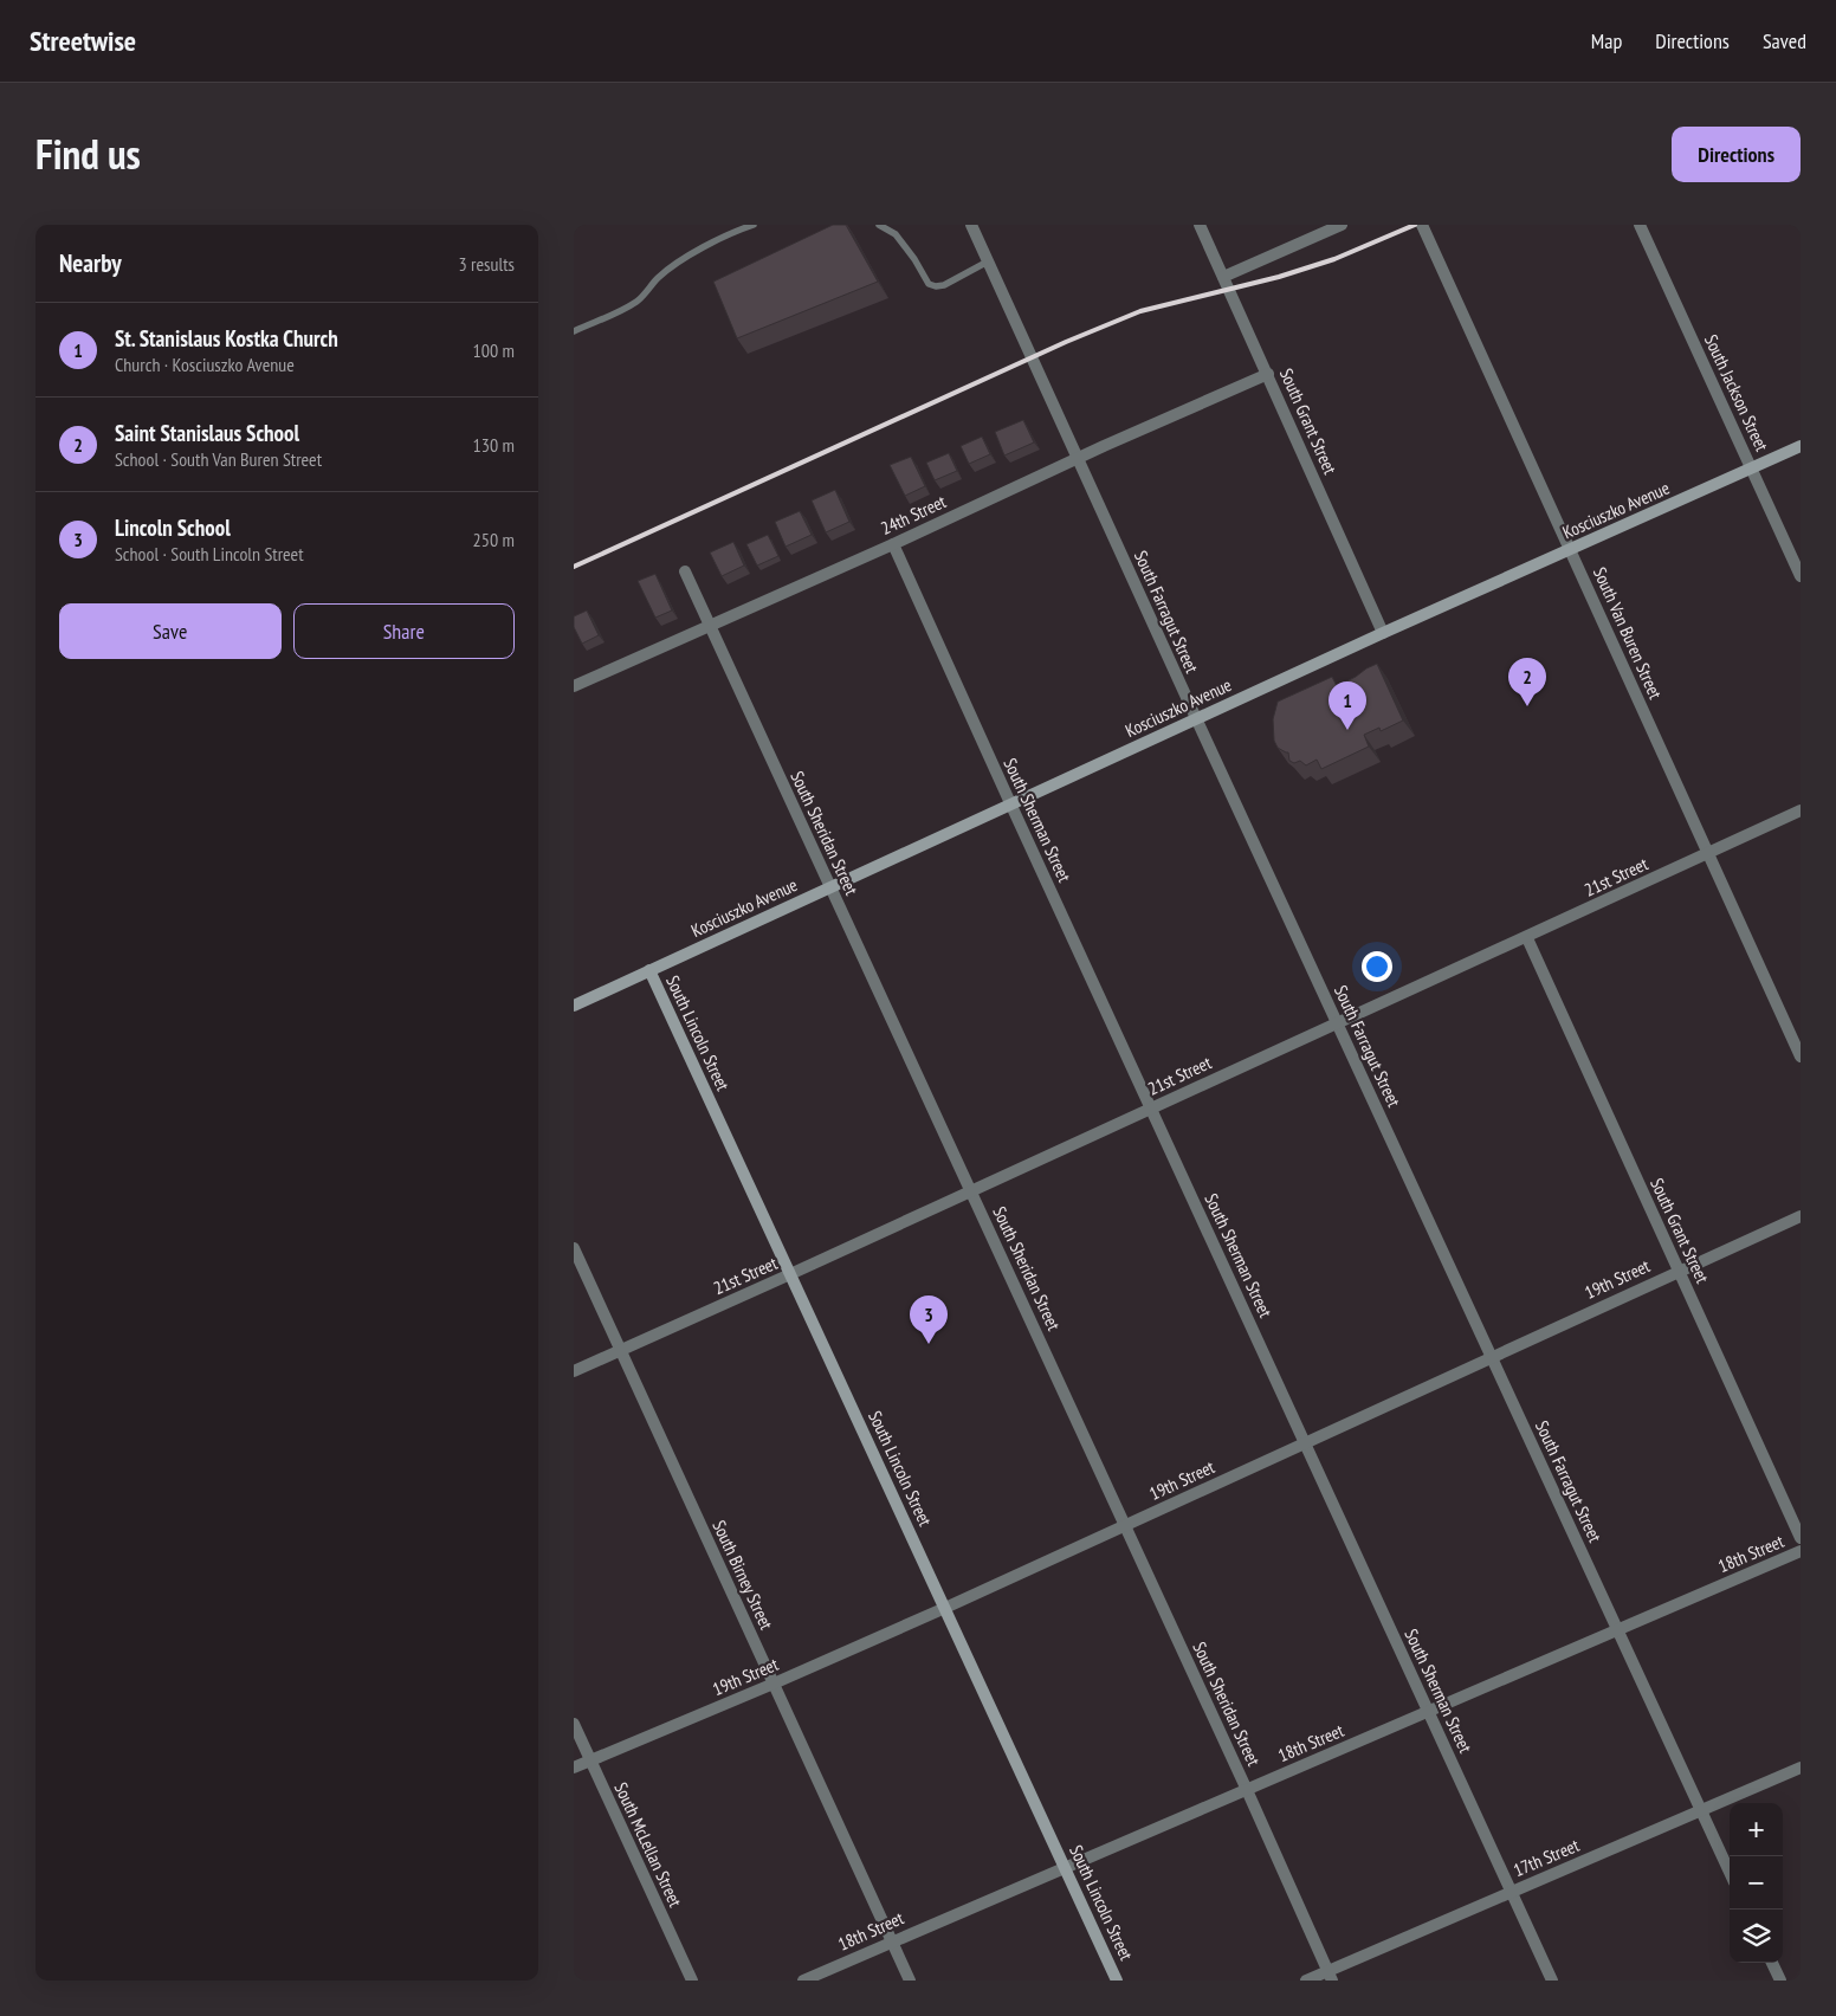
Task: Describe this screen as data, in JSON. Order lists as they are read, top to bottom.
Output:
{
  "streets": {
    "main road": ["Kosciuszko Avenue", "South Lincoln Street"],
    "street": [
      "South Jackson Street",
      "South Grant Street",
      "24th Street",
      "South Farragut Street",
      "South Van Buren Street",
      "South Sherman Street",
      "South Sheridan Street",
      "21st Street",
      "19th Street",
      "18th Street",
      "South Birney Street",
      "South McLellan Street",
      "17th Street"
    ]
  },
  "crossings": [
    ["South Jackson Street", "Kosciuszko Avenue"],
    ["South Grant Street", "Kosciuszko Avenue"],
    ["South Grant Street", "24th Street"],
    ["South Grant Street", "21st Street"],
    ["South Grant Street", "19th Street"],
    ["Kosciuszko Avenue", "South Farragut Street"],
    ["Kosciuszko Avenue", "South Van Buren Street"],
    ["Kosciuszko Avenue", "South Sherman Street"],
    ["Kosciuszko Avenue", "South Sheridan Street"],
    ["Kosciuszko Avenue", "South Lincoln Street"],
    ["24th Street", "South Farragut Street"],
    ["24th Street", "South Sherman Street"],
    ["24th Street", "South Sheridan Street"],
    ["South Farragut Street", "21st Street"],
    ["South Farragut Street", "19th Street"],
    ["South Farragut Street", "18th Street"],
    ["South Farragut Street", "17th Street"],
    ["South Van Buren Street", "21st Street"],
    ["South Sherman Street", "21st Street"],
    ["South Sherman Street", "19th Street"],
    ["South Sherman Street", "18th Street"],
    ["South Sherman Street", "17th Street"],
    ["South Sheridan Street", "21st Street"],
    ["South Sheridan Street", "19th Street"],
    ["South Sheridan Street", "18th Street"],
    ["South Sheridan Street", "17th Street"],
    ["21st Street", "South Lincoln Street"],
    ["21st Street", "South Birney Street"],
    ["South Lincoln Street", "19th Street"],
    ["South Lincoln Street", "18th Street"],
    ["19th Street", "South Birney Street"],
    ["19th Street", "South McLellan Street"],
    ["18th Street", "South Birney Street"]
  ],
  "page": {
    "header": "Streetwise",
    "nav": ["Map", "Directions", "Saved"],
    "title": "Find us",
    "buttons": [
      "Directions",
      ["Save", "Share"]
    ],
    "heading": ["Nearby", "3 results"],
    "list": [
      {
        "mark": "1",
        "name": "St. Stanislaus Kostka Church",
        "note": "Church · Kosciuszko Avenue",
        "value": "100 m"
      },
      {
        "mark": "2",
        "name": "Saint Stanislaus School",
        "note": "School · South Van Buren Street",
        "value": "130 m"
      },
      {
        "mark": "3",
        "name": "Lincoln School",
        "note": "School · South Lincoln Street",
        "value": "250 m"
      }
    ],
    "pins": ["2", "1", "3"],
    "map_buttons": ["+", "−"]
  }
}
